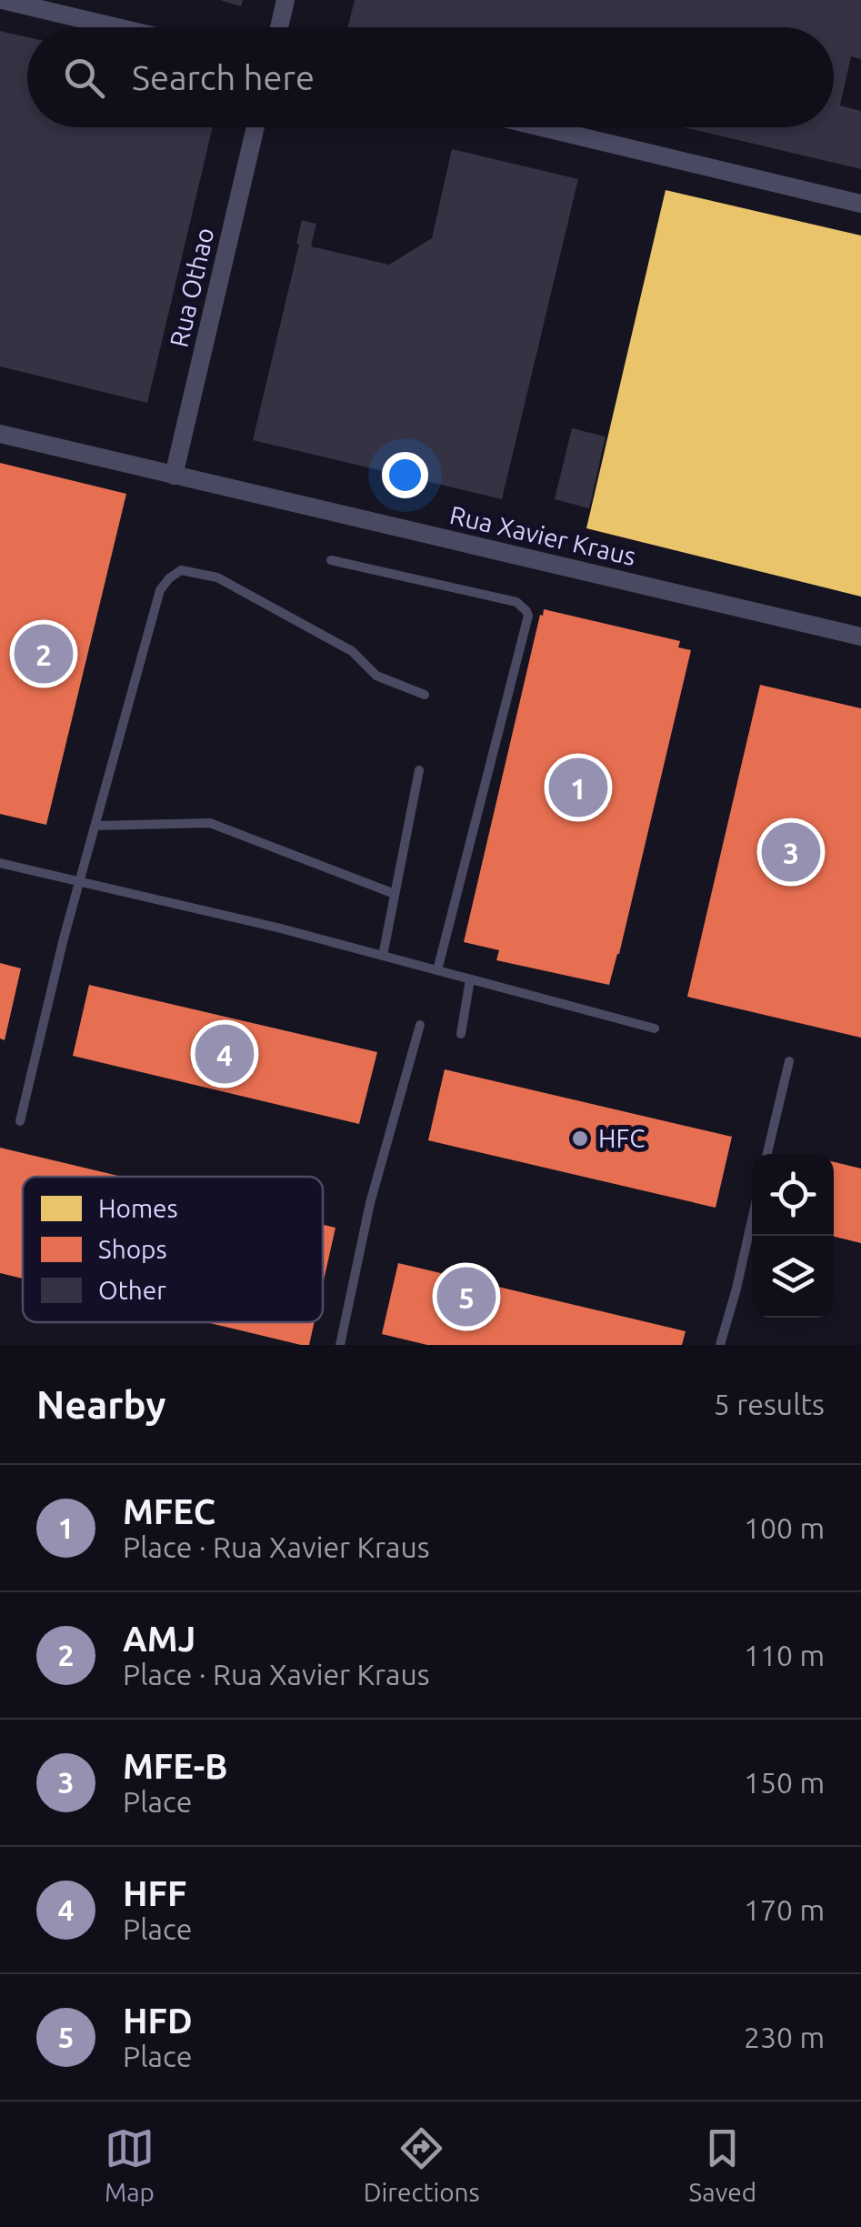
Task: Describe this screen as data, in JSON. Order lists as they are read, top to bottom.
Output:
{
  "streets": {
    "street": ["Rua Othao", "Rua Xavier Kraus"]
  },
  "crossings": [
    ["Rua Othao", "Rua Xavier Kraus"]
  ],
  "places": ["HFC"],
  "legend": ["Homes", "Shops", "Other"],
  "page": {
    "search": "Search here",
    "pins": [
      "2",
      "1",
      "3",
      "4",
      "5"
    ],
    "heading": ["Nearby", "5 results"],
    "list": [
      {
        "mark": "1",
        "name": "MFEC",
        "note": "Place · Rua Xavier Kraus",
        "value": "100 m"
      },
      {
        "mark": "2",
        "name": "AMJ",
        "note": "Place · Rua Xavier Kraus",
        "value": "110 m"
      },
      {
        "mark": "3",
        "name": "MFE-B",
        "note": "Place",
        "value": "150 m"
      },
      {
        "mark": "4",
        "name": "HFF",
        "note": "Place",
        "value": "170 m"
      },
      {
        "mark": "5",
        "name": "HFD",
        "note": "Place",
        "value": "230 m"
      }
    ],
    "nav": ["Map", "Directions", "Saved"]
  }
}
